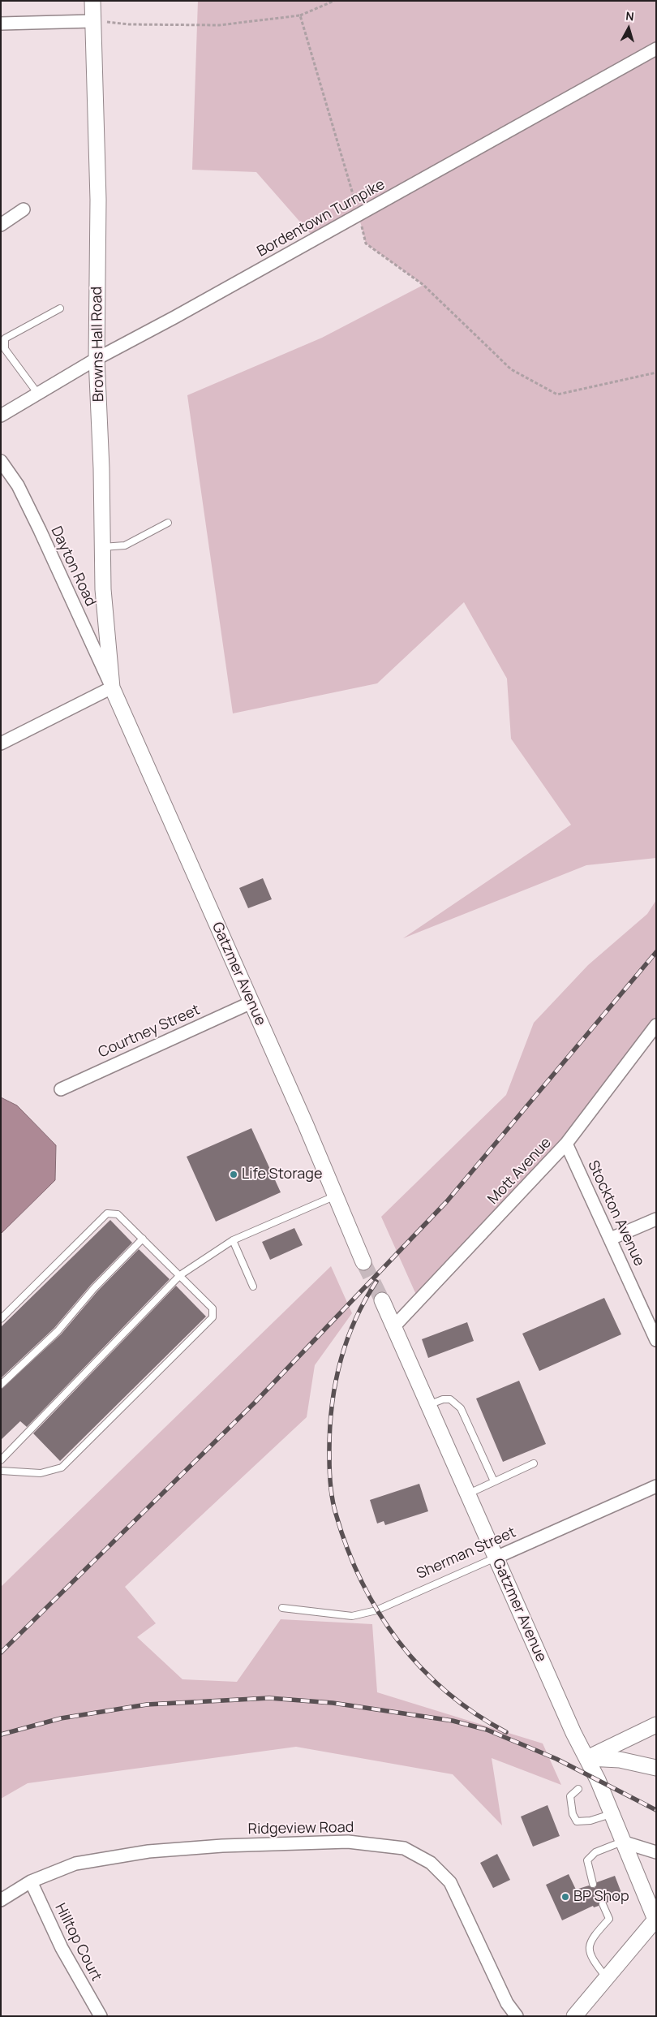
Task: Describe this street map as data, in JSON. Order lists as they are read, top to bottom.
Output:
{
  "streets": {
    "street": [
      "Bordentown Turnpike",
      "Browns Hall Road",
      "Dayton Road",
      "Gatzmer Avenue",
      "Courtney Street",
      "Mott Avenue",
      "Stockton Avenue",
      "Sherman Street",
      "Ridgeview Road",
      "Hilltop Court"
    ]
  },
  "crossings": [
    ["Bordentown Turnpike", "Browns Hall Road"],
    ["Browns Hall Road", "Dayton Road"],
    ["Browns Hall Road", "Gatzmer Avenue"],
    ["Dayton Road", "Gatzmer Avenue"],
    ["Gatzmer Avenue", "Courtney Street"],
    ["Gatzmer Avenue", "Mott Avenue"],
    ["Gatzmer Avenue", "Sherman Street"],
    ["Mott Avenue", "Stockton Avenue"],
    ["Ridgeview Road", "Hilltop Court"]
  ],
  "places": ["Life Storage", "BP Shop"],
  "north": "top"
}
